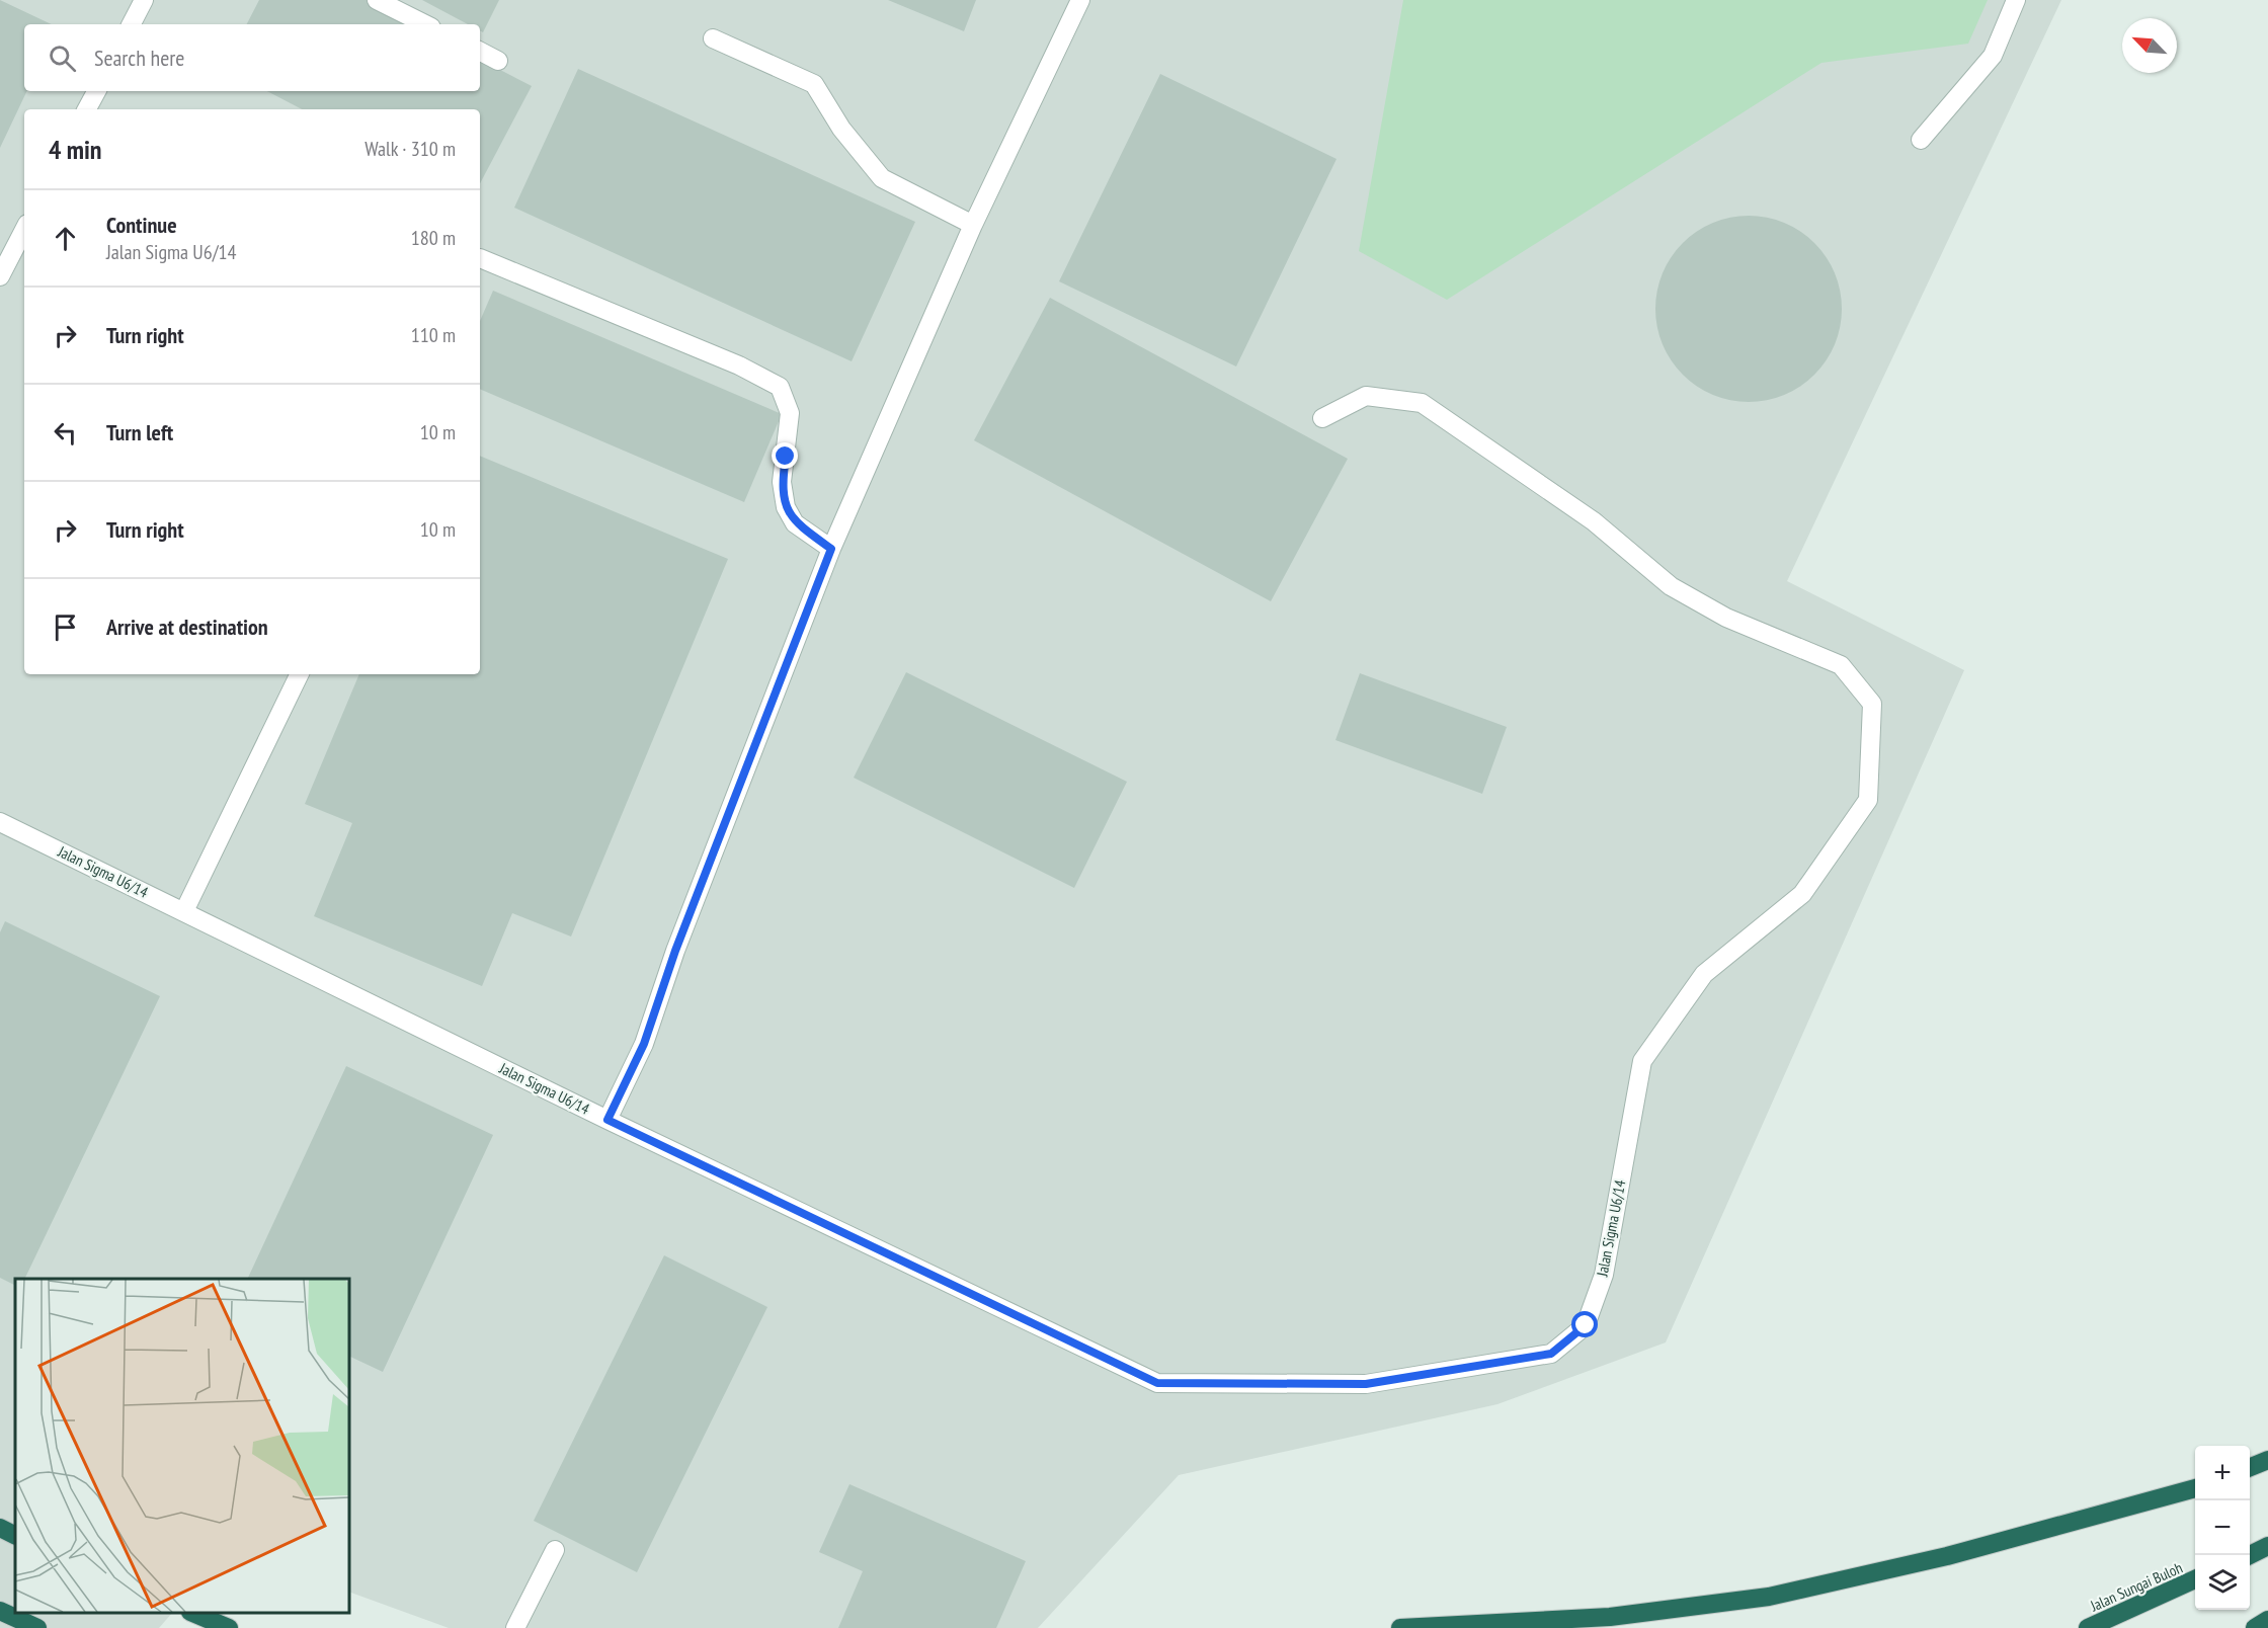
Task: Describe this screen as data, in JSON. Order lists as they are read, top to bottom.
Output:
{
  "streets": {
    "highway": ["Jalan Sungai Buloh"],
    "street": ["Jalan Sigma U6/14"]
  },
  "north": "top left",
  "page": {
    "search": "Search here",
    "heading": ["4 min", "Walk · 310 m"],
    "list": [
      ["Continue", "Jalan Sigma U6/14", "180 m"],
      ["Turn right", "110 m"],
      ["Turn left", "10 m"],
      ["Turn right", "10 m"],
      "Arrive at destination"
    ],
    "map_buttons": ["+", "−"]
  }
}
